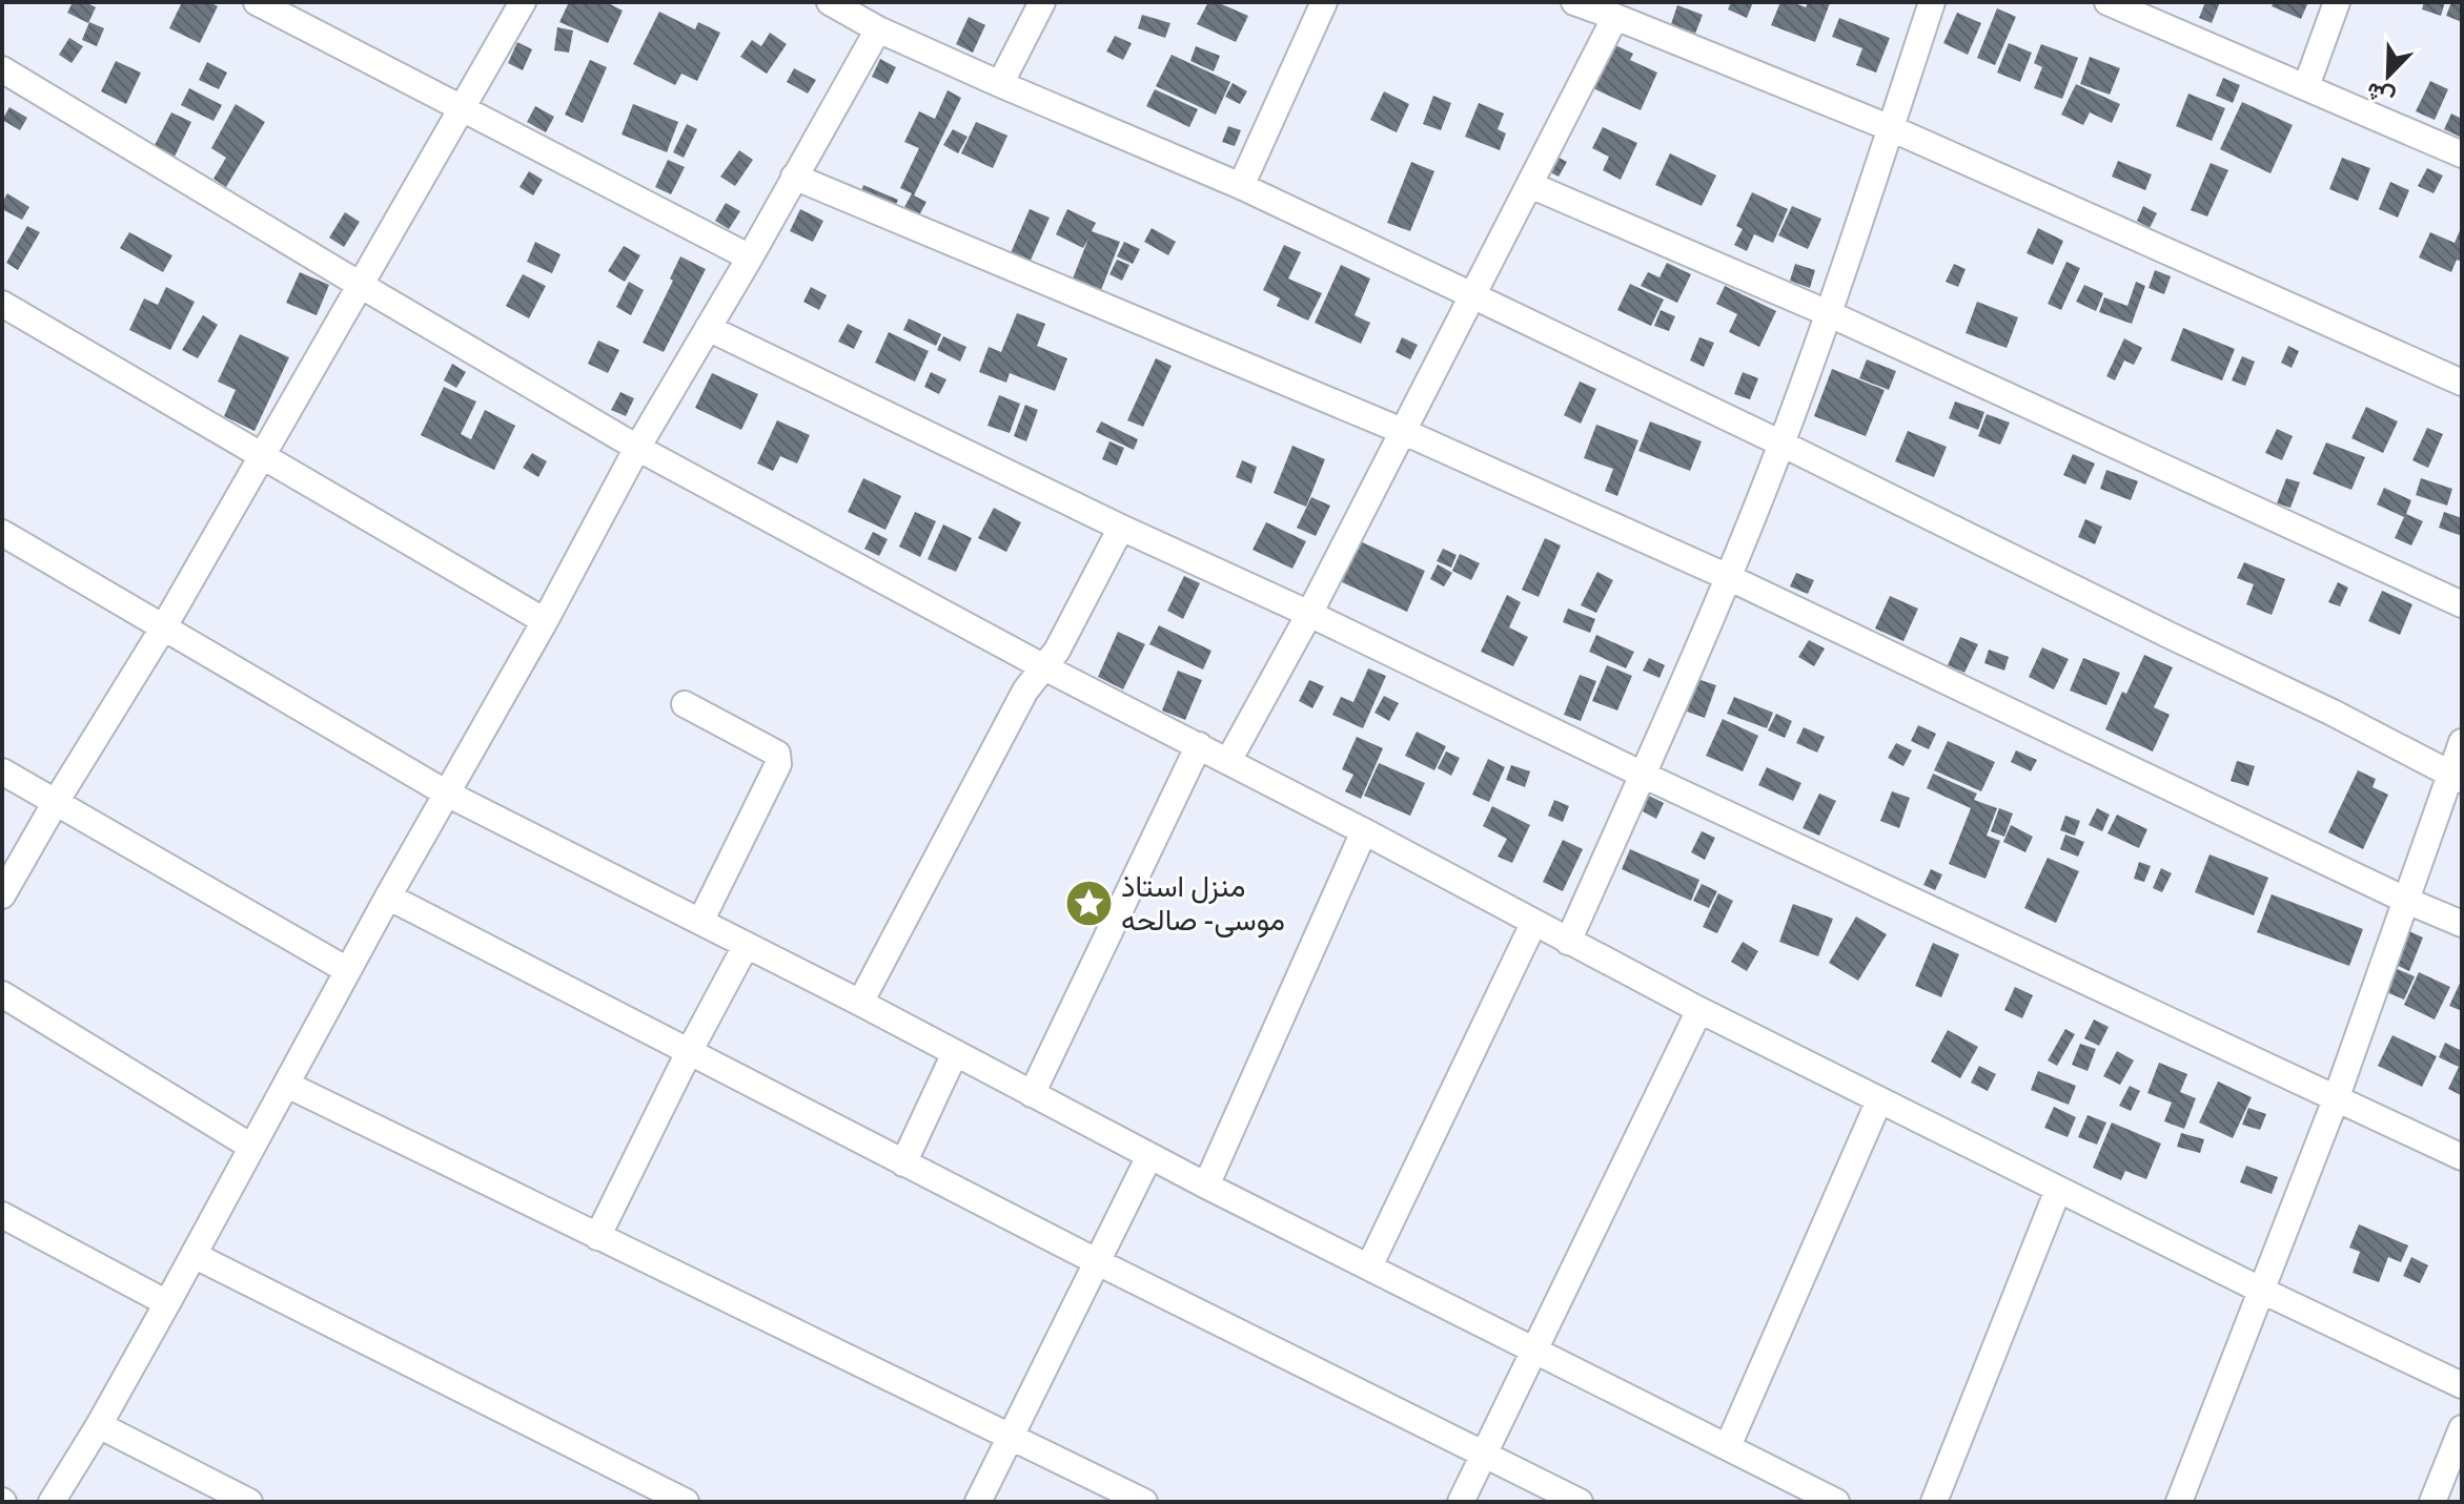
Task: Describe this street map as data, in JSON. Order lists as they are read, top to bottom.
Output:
{
  "places": {
    "place": ["منزل استاذ موسى- صالحه"]
  },
  "north": "bottom left"
}
